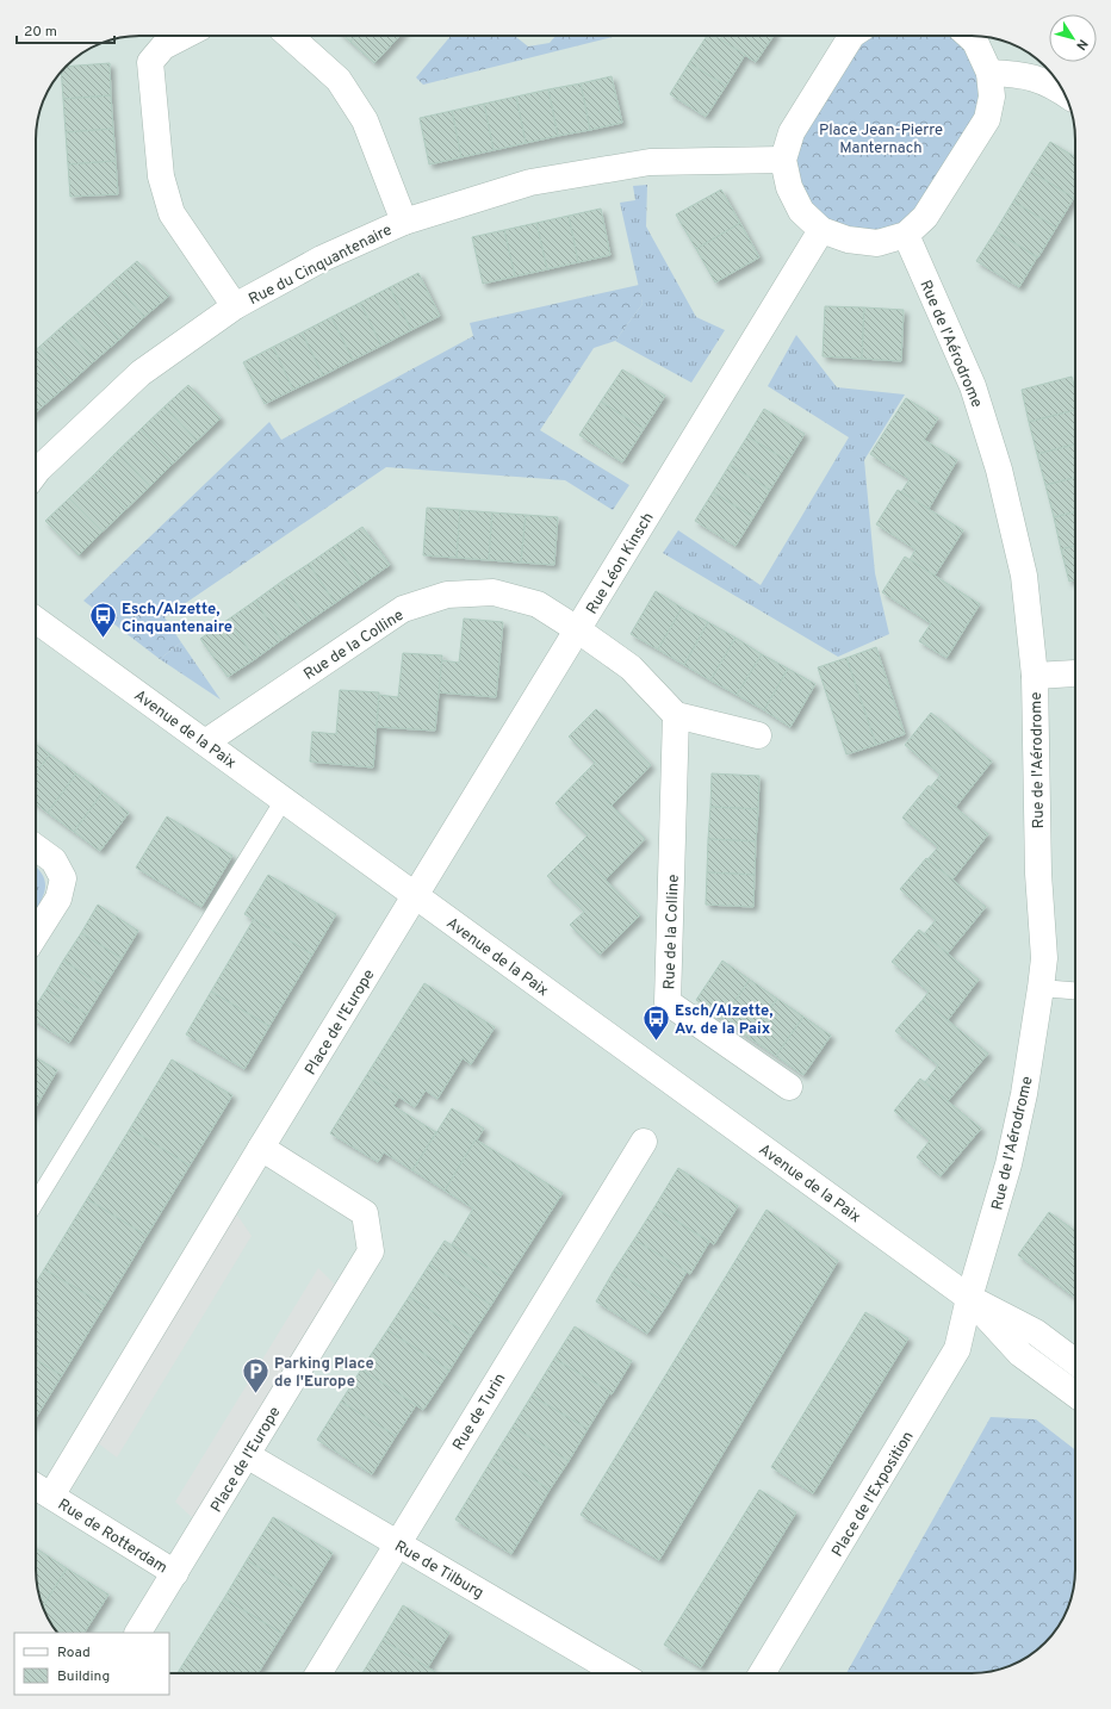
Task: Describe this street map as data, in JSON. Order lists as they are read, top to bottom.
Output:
{
  "streets": {
    "street": [
      "Rue du Cinquantenaire",
      "Rue de l'Aérodrome",
      "Rue Léon Kinsch",
      "Rue de la Colline",
      "Avenue de la Paix",
      "Place de l'Europe",
      "Rue de Turin",
      "Place de l'Exposition",
      "Rue de Rotterdam",
      "Rue de Tilburg"
    ]
  },
  "crossings": [
    ["Rue de l'Aérodrome", "Avenue de la Paix"],
    ["Rue de l'Aérodrome", "Place de l'Exposition"],
    ["Rue Léon Kinsch", "Rue de la Colline"],
    ["Rue Léon Kinsch", "Avenue de la Paix"],
    ["Rue Léon Kinsch", "Place de l'Europe"],
    ["Rue de la Colline", "Avenue de la Paix"],
    ["Avenue de la Paix", "Place de l'Europe"],
    ["Avenue de la Paix", "Place de l'Exposition"],
    ["Place de l'Europe", "Rue de Rotterdam"],
    ["Place de l'Europe", "Rue de Tilburg"],
    ["Rue de Turin", "Rue de Tilburg"]
  ],
  "parks": ["Place Jean-Pierre Manternach"],
  "places": {
    "bus stop": ["Esch/Alzette, Cinquantenaire", "Esch/Alzette, Av. de la Paix"],
    "parking": ["Parking Place de l'Europe"]
  },
  "legend": ["Road", "Building"],
  "scale_bar": "20 m",
  "north": "bottom right"
}
